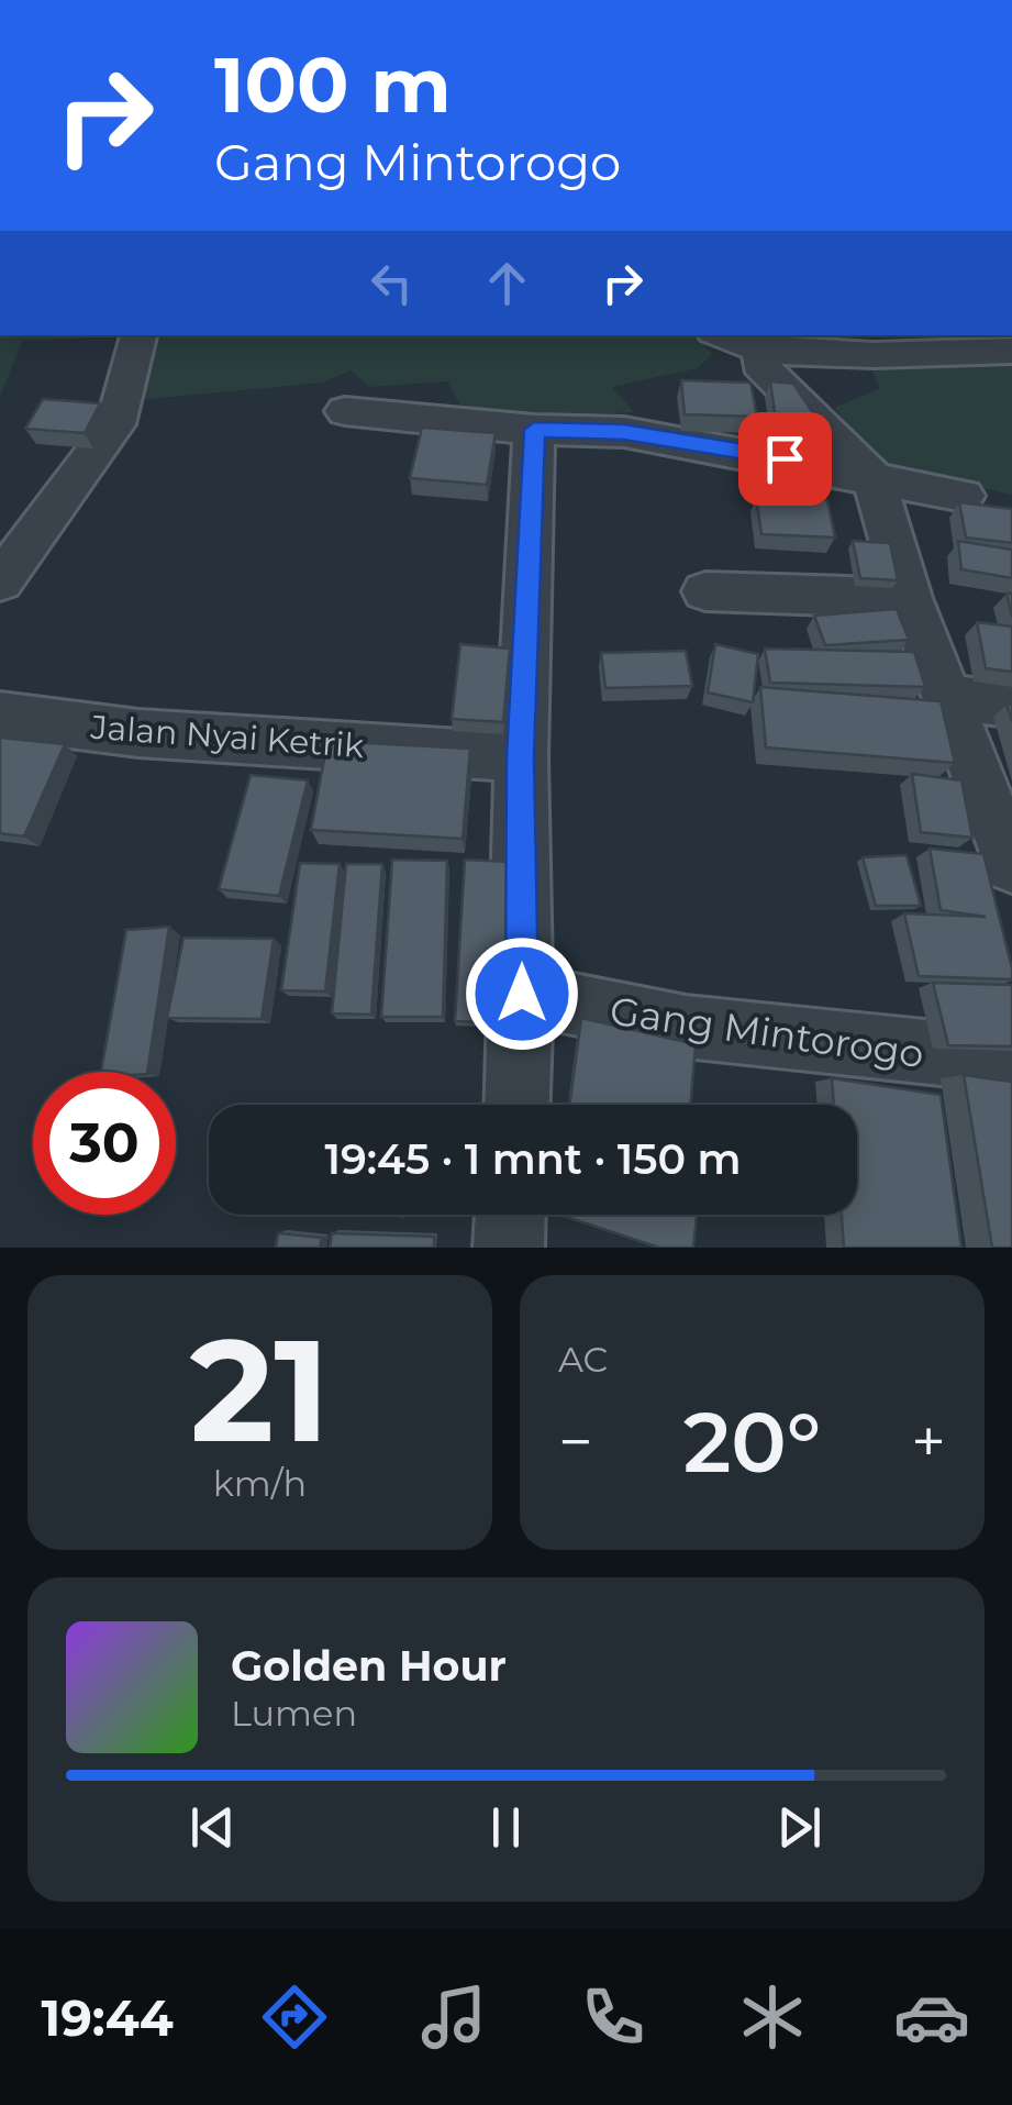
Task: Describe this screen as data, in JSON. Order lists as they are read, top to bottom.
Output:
{
  "streets": {
    "street": ["Jalan Nyai Ketrik", "Gang Mintorogo"]
  },
  "page": {
    "turn": ["100 m", "Gang Mintorogo"],
    "limit": "30",
    "trip": "19:45 · 1 mnt · 150 m",
    "tile": [
      ["21", "km/h"],
      "AC"
    ],
    "heat": ["−", "20°", "+"],
    "song": ["Golden Hour", "Lumen"],
    "tabs": "19:44"
  }
}
